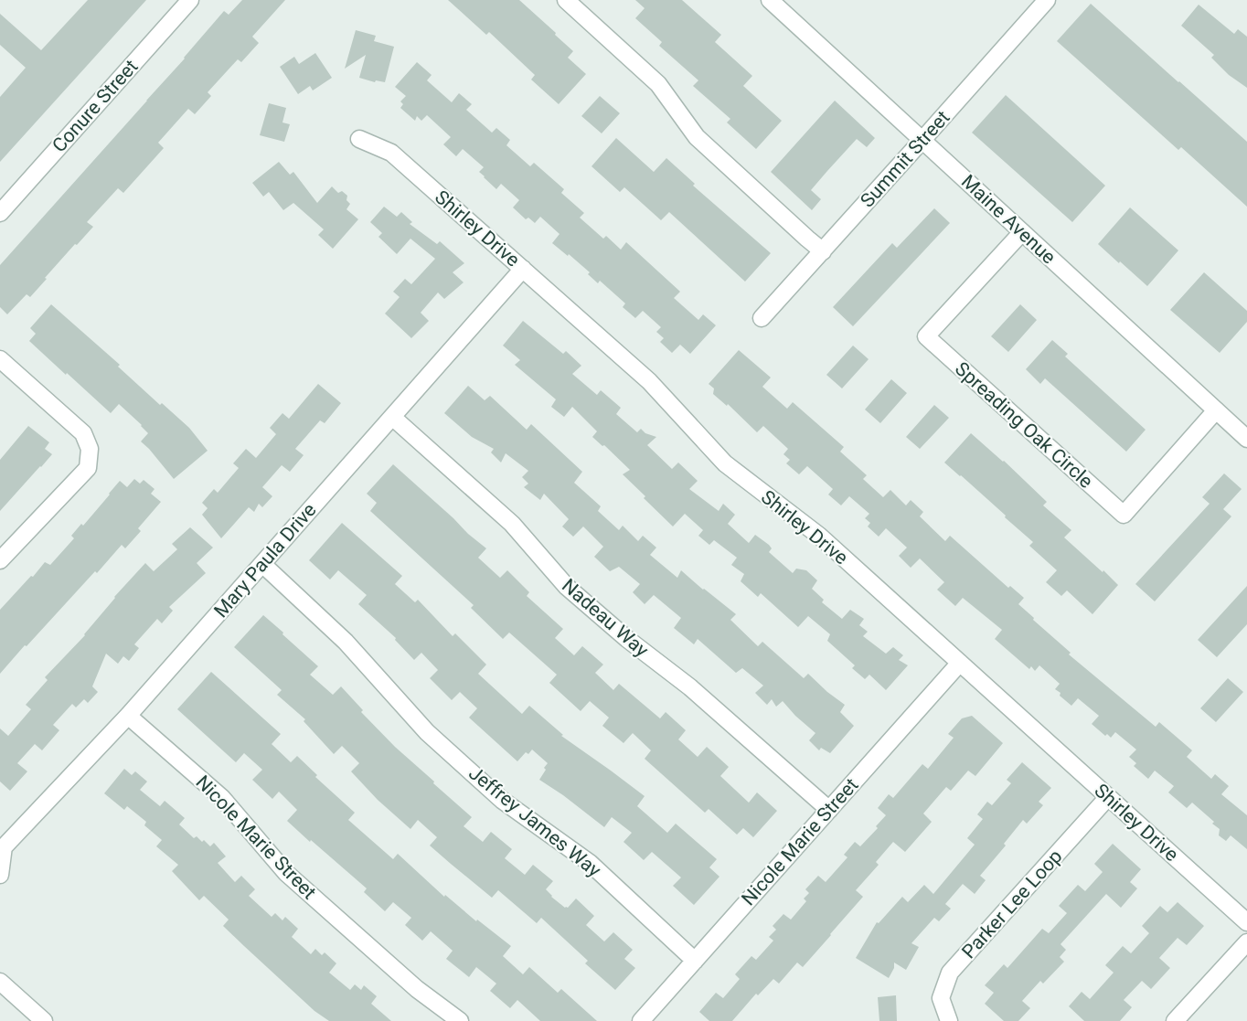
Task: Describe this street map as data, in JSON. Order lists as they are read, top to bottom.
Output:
{
  "streets": {
    "street": [
      "Conure Street",
      "Summit Street",
      "Maine Avenue",
      "Shirley Drive",
      "Spreading Oak Circle",
      "Mary Paula Drive",
      "Nadeau Way",
      "Jeffrey James Way",
      "Nicole Marie Street",
      "Parker Lee Loop"
    ]
  },
  "crossings": [
    ["Summit Street", "Maine Avenue"],
    ["Maine Avenue", "Spreading Oak Circle"],
    ["Shirley Drive", "Mary Paula Drive"],
    ["Shirley Drive", "Nicole Marie Street"],
    ["Shirley Drive", "Parker Lee Loop"],
    ["Mary Paula Drive", "Nadeau Way"],
    ["Mary Paula Drive", "Jeffrey James Way"],
    ["Mary Paula Drive", "Nicole Marie Street"],
    ["Nadeau Way", "Nicole Marie Street"],
    ["Jeffrey James Way", "Nicole Marie Street"]
  ]
}
